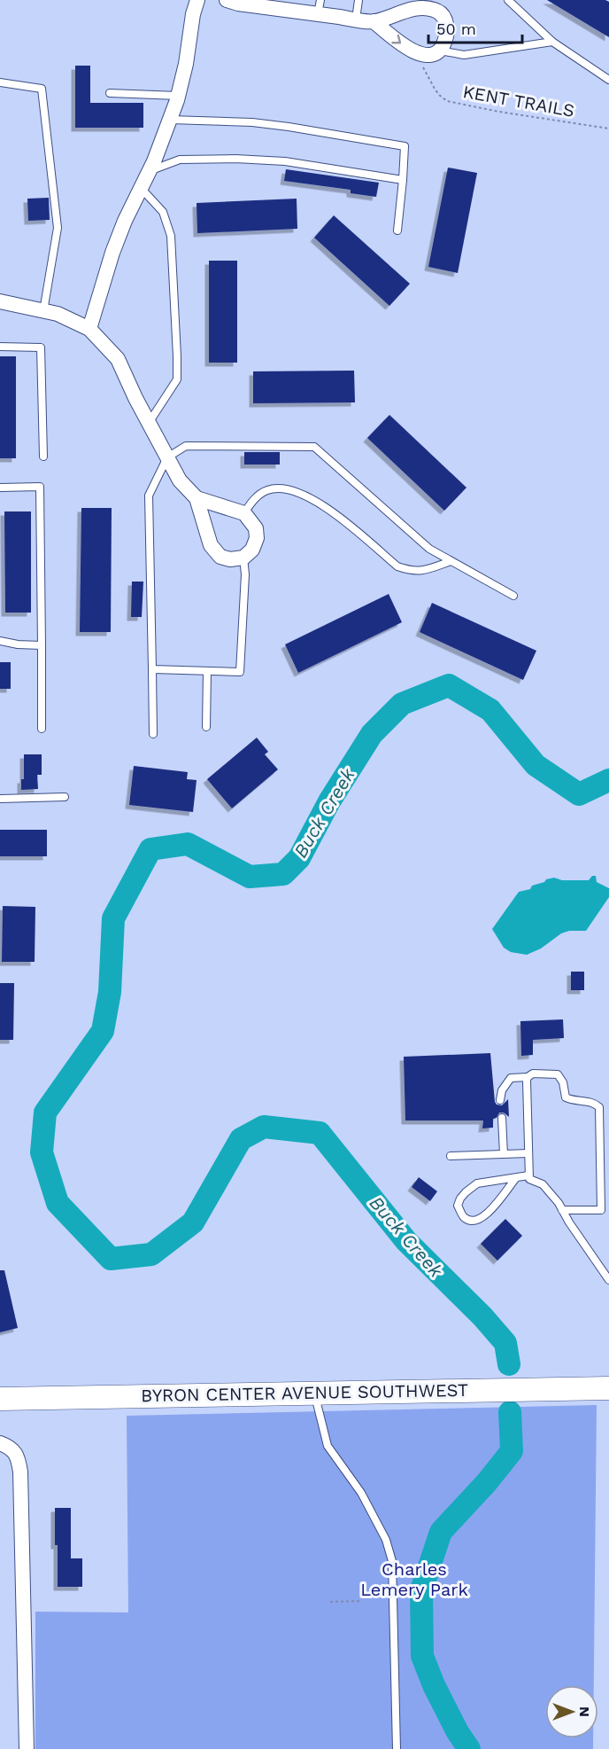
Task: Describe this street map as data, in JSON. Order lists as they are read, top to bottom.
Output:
{
  "streets": {
    "main road": ["BYRON CENTER AVENUE SOUTHWEST"],
    "path": ["KENT TRAILS"]
  },
  "water": ["Buck Creek"],
  "parks": ["Charles Lemery Park"],
  "scale_bar": "50 m",
  "north": "right"
}
